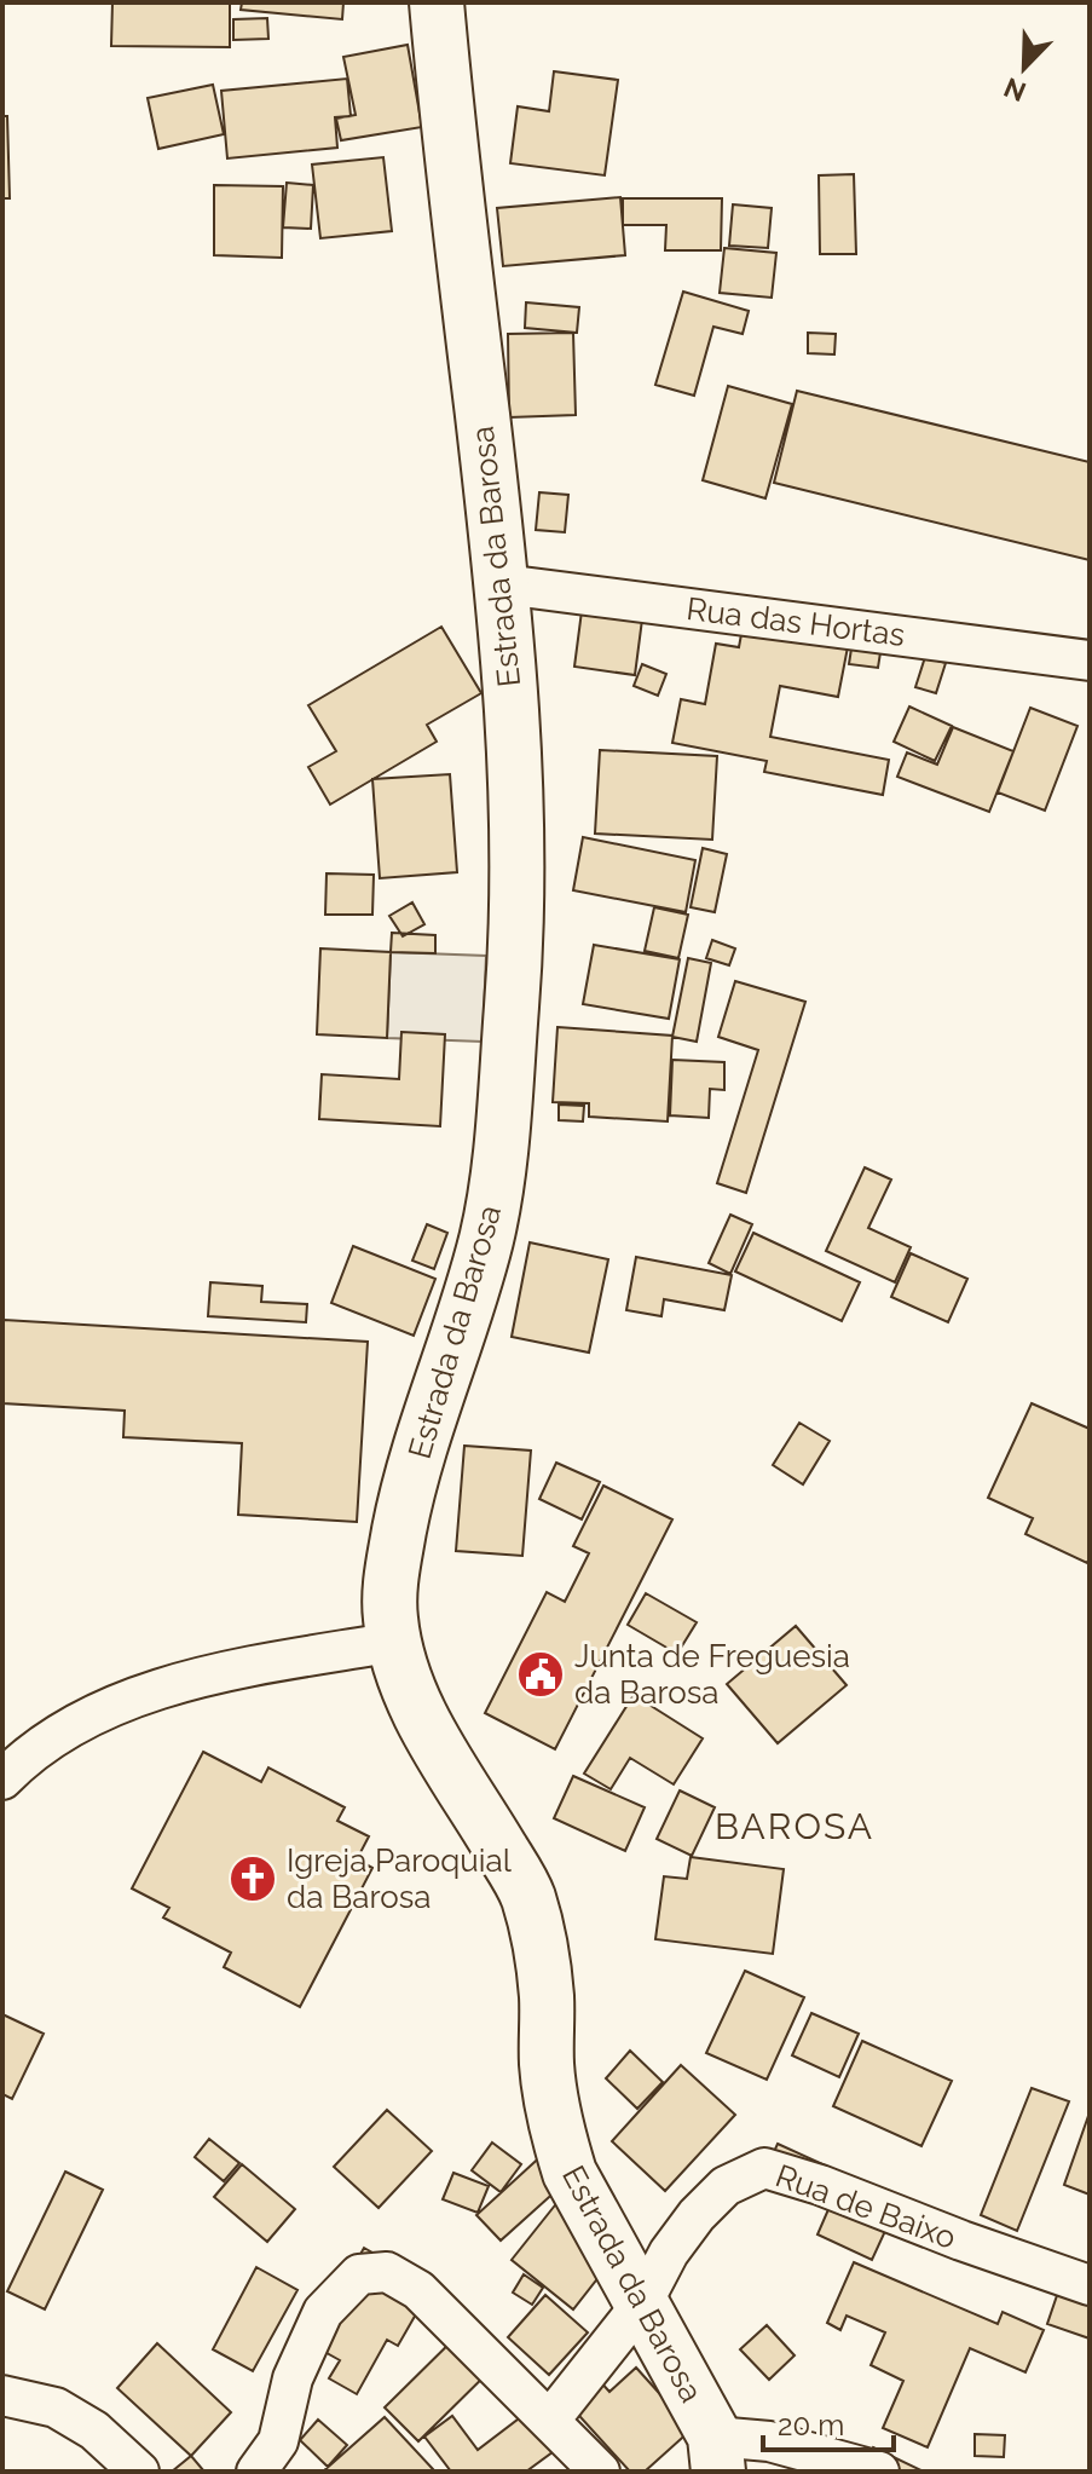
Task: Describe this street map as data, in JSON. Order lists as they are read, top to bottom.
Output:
{
  "streets": {
    "street": ["Estrada da Barosa", "Rua das Hortas", "Rua de Baixo"]
  },
  "crossings": [
    ["Estrada da Barosa", "Rua das Hortas"],
    ["Estrada da Barosa", "Rua de Baixo"]
  ],
  "districts": ["BAROSA"],
  "places": {
    "public building": ["Junta de Freguesia da Barosa"],
    "church": ["Igreja Paroquial da Barosa"]
  },
  "scale_bar": "20 m",
  "north": "bottom left"
}
